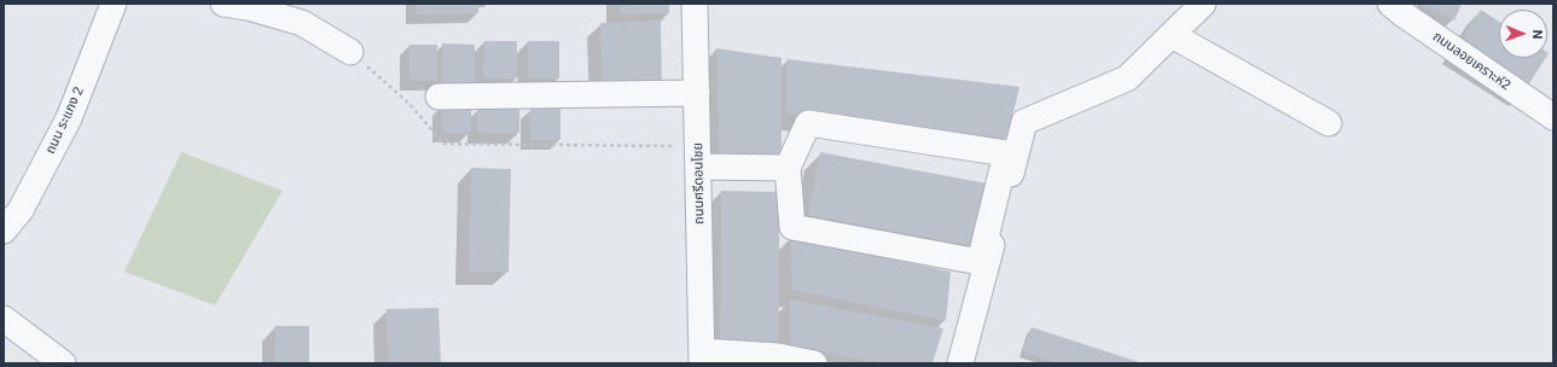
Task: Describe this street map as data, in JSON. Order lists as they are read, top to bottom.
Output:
{
  "streets": {
    "street": ["ถนนลอยเคราะห์2", "ถนน ระแกง 2", "ถนนศรีดอนไชย"]
  },
  "north": "right"
}
